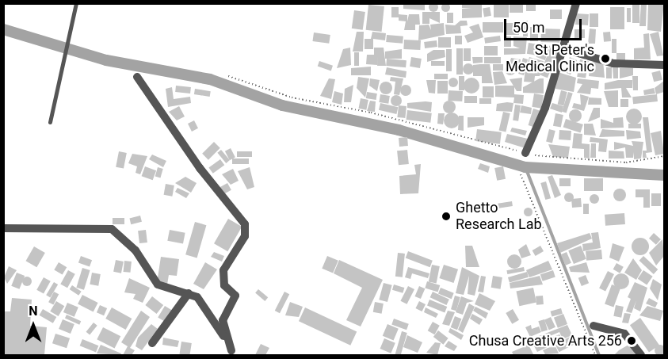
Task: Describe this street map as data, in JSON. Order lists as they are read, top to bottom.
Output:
{
  "places": ["St Peter's Medical Clinic", "Ghetto Research Lab", "Chusa Creative Arts 256"],
  "scale_bar": "50 m",
  "north": "top"
}
